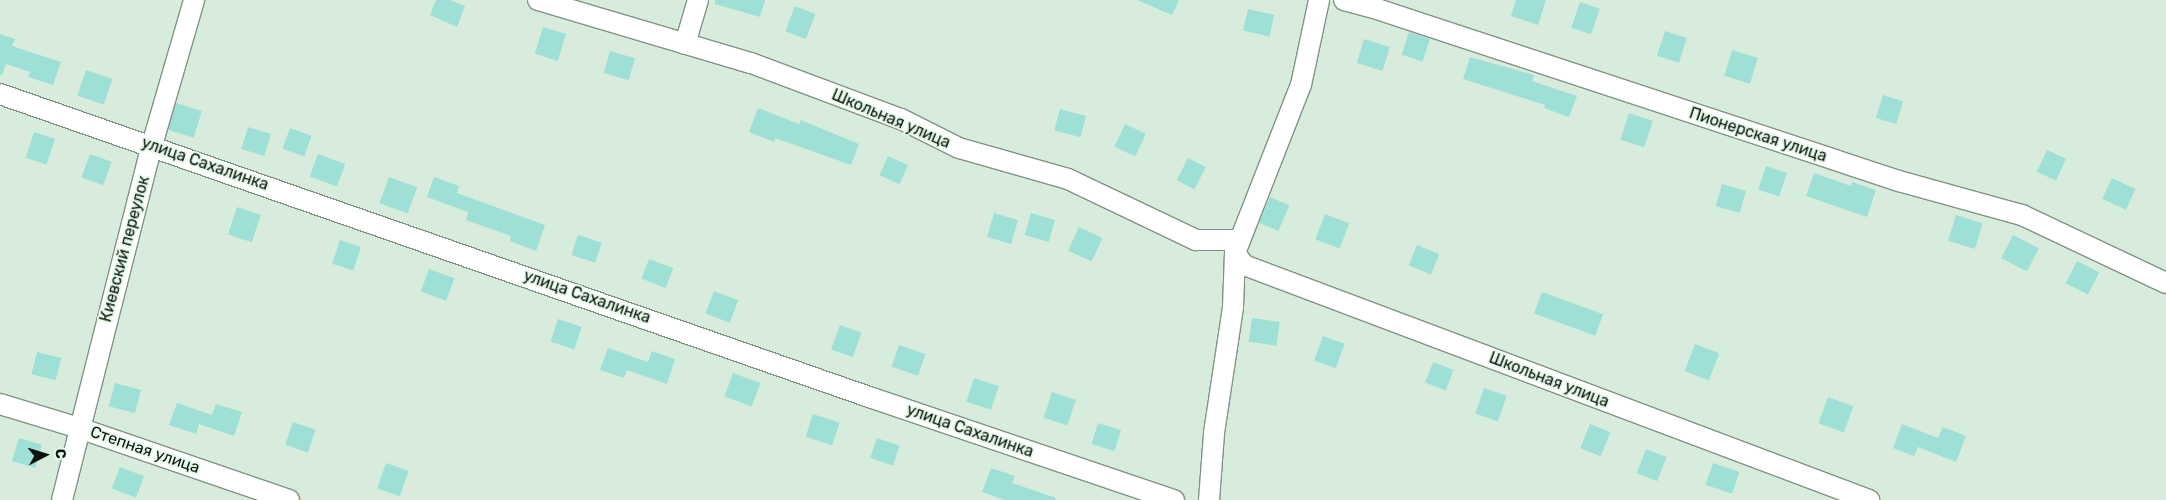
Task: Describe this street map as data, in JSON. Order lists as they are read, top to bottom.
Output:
{
  "streets": {
    "street": [
      "Школьная улица",
      "Пионерская улица",
      "улица Сахалинка",
      "Киевский переулок",
      "Степная улица"
    ]
  },
  "crossings": [
    ["улица Сахалинка", "Киевский переулок"],
    ["Киевский переулок", "Степная улица"]
  ],
  "north": "right"
}
